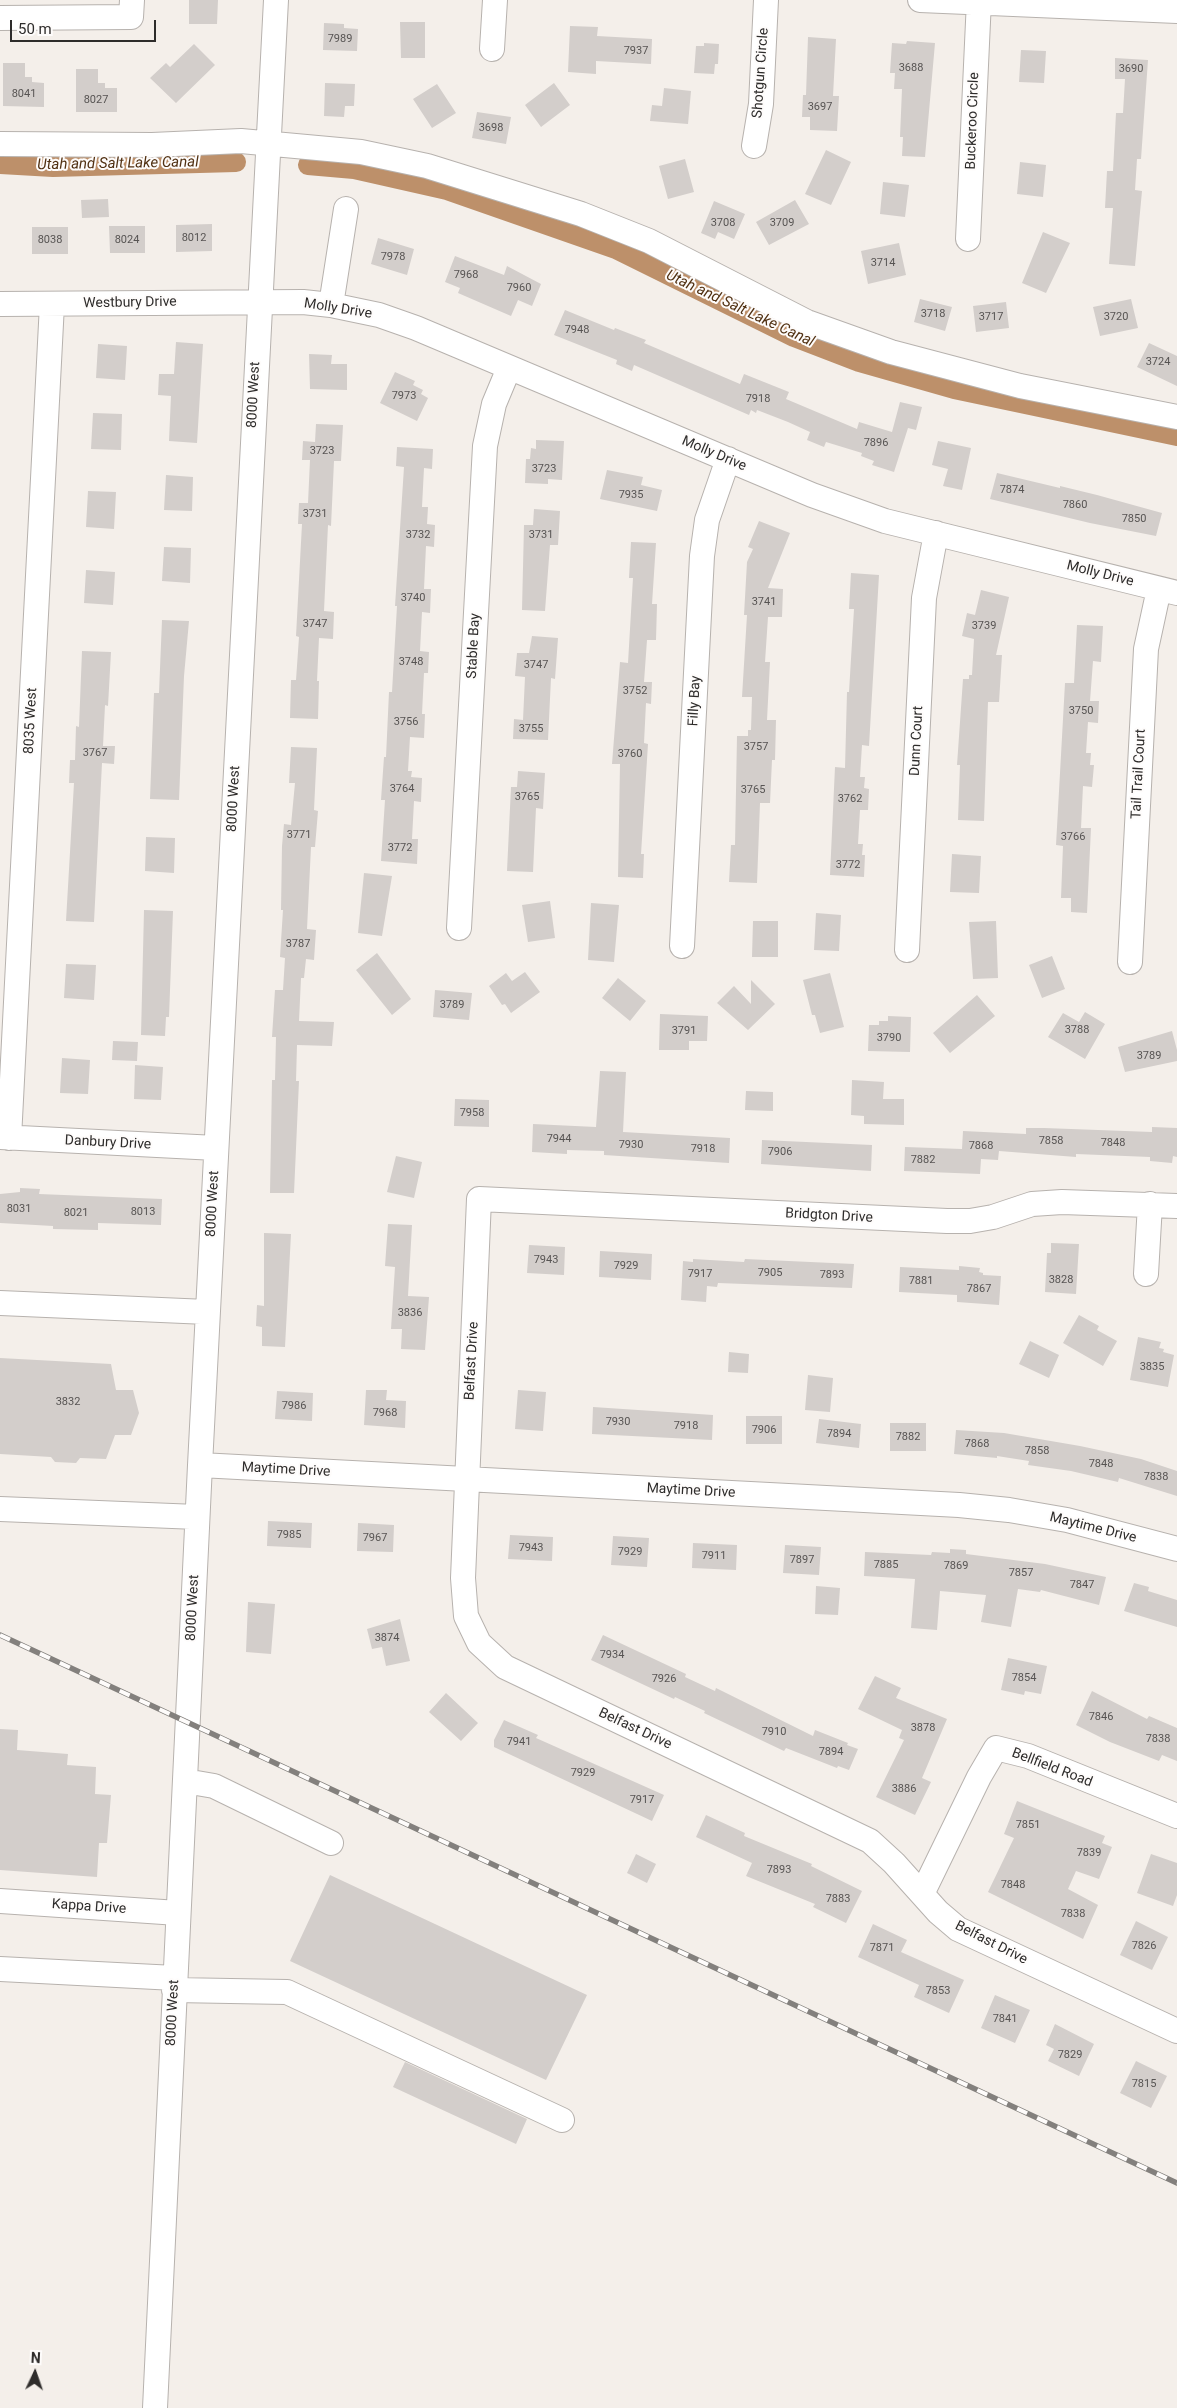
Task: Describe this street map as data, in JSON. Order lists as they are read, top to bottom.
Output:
{
  "streets": {
    "street": [
      "Shotgun Circle",
      "Buckeroo Circle",
      "Westbury Drive",
      "Molly Drive",
      "8000 West",
      "Stable Bay",
      "Filly Bay",
      "8035 West",
      "Dunn Court",
      "Tail Trail Court",
      "Danbury Drive",
      "Bridgton Drive",
      "Belfast Drive",
      "Maytime Drive",
      "Bellfield Road",
      "Kappa Drive"
    ]
  },
  "crossings": [
    ["Westbury Drive", "Molly Drive"],
    ["Westbury Drive", "8000 West"],
    ["Westbury Drive", "8035 West"],
    ["Molly Drive", "8000 West"],
    ["Molly Drive", "Stable Bay"],
    ["Molly Drive", "Filly Bay"],
    ["Molly Drive", "Dunn Court"],
    ["Molly Drive", "Tail Trail Court"],
    ["8000 West", "Danbury Drive"],
    ["8000 West", "Maytime Drive"],
    ["8000 West", "Kappa Drive"],
    ["8035 West", "Danbury Drive"],
    ["Bridgton Drive", "Belfast Drive"],
    ["Belfast Drive", "Maytime Drive"],
    ["Belfast Drive", "Bellfield Road"]
  ],
  "water": ["Utah and Salt Lake Canal"],
  "house_numbers": [
    "7989",
    "7937",
    "3688",
    "3690",
    "8041",
    "8027",
    "3697",
    "3698",
    "3708",
    "3709",
    "8012",
    "8038",
    "8024",
    "7978",
    "3714",
    "7968",
    "7960",
    "3718",
    "3717",
    "3720",
    "7948",
    "3724",
    "7973",
    "7918",
    "7896",
    "3723",
    "3723",
    "7874",
    "7935",
    "7860",
    "3731",
    "7850",
    "3732",
    "3731",
    "3740",
    "3741",
    "3747",
    "3739",
    "3748",
    "3747",
    "3752",
    "3750",
    "3756",
    "3755",
    "3757",
    "3767",
    "3760",
    "3764",
    "3765",
    "3765",
    "3762",
    "3771",
    "3766",
    "3772",
    "3772",
    "3787",
    "3789",
    "3788",
    "3791",
    "3790",
    "3789",
    "7958",
    "7944",
    "7858",
    "7848",
    "7930",
    "7868",
    "7918",
    "7906",
    "7882",
    "8031",
    "8013",
    "8021",
    "7943",
    "7929",
    "7905",
    "7917",
    "7893",
    "3828",
    "7881",
    "7867",
    "3836",
    "3835",
    "3832",
    "7986",
    "7968",
    "7930",
    "7918",
    "7906",
    "7894",
    "7882",
    "7868",
    "7858",
    "7848",
    "7838",
    "7985",
    "7967",
    "7943",
    "7929",
    "7911",
    "7897",
    "7885",
    "7869",
    "7857",
    "7847",
    "3874",
    "7934",
    "7854",
    "7926",
    "7846",
    "3878",
    "7910",
    "7838",
    "7941",
    "7894",
    "7929",
    "3886",
    "7917",
    "7851",
    "7839",
    "7893",
    "7848",
    "7883",
    "7838",
    "7826",
    "7871",
    "7853",
    "7841",
    "7829",
    "7815"
  ],
  "scale_bar": "50 m",
  "north": "top"
}
